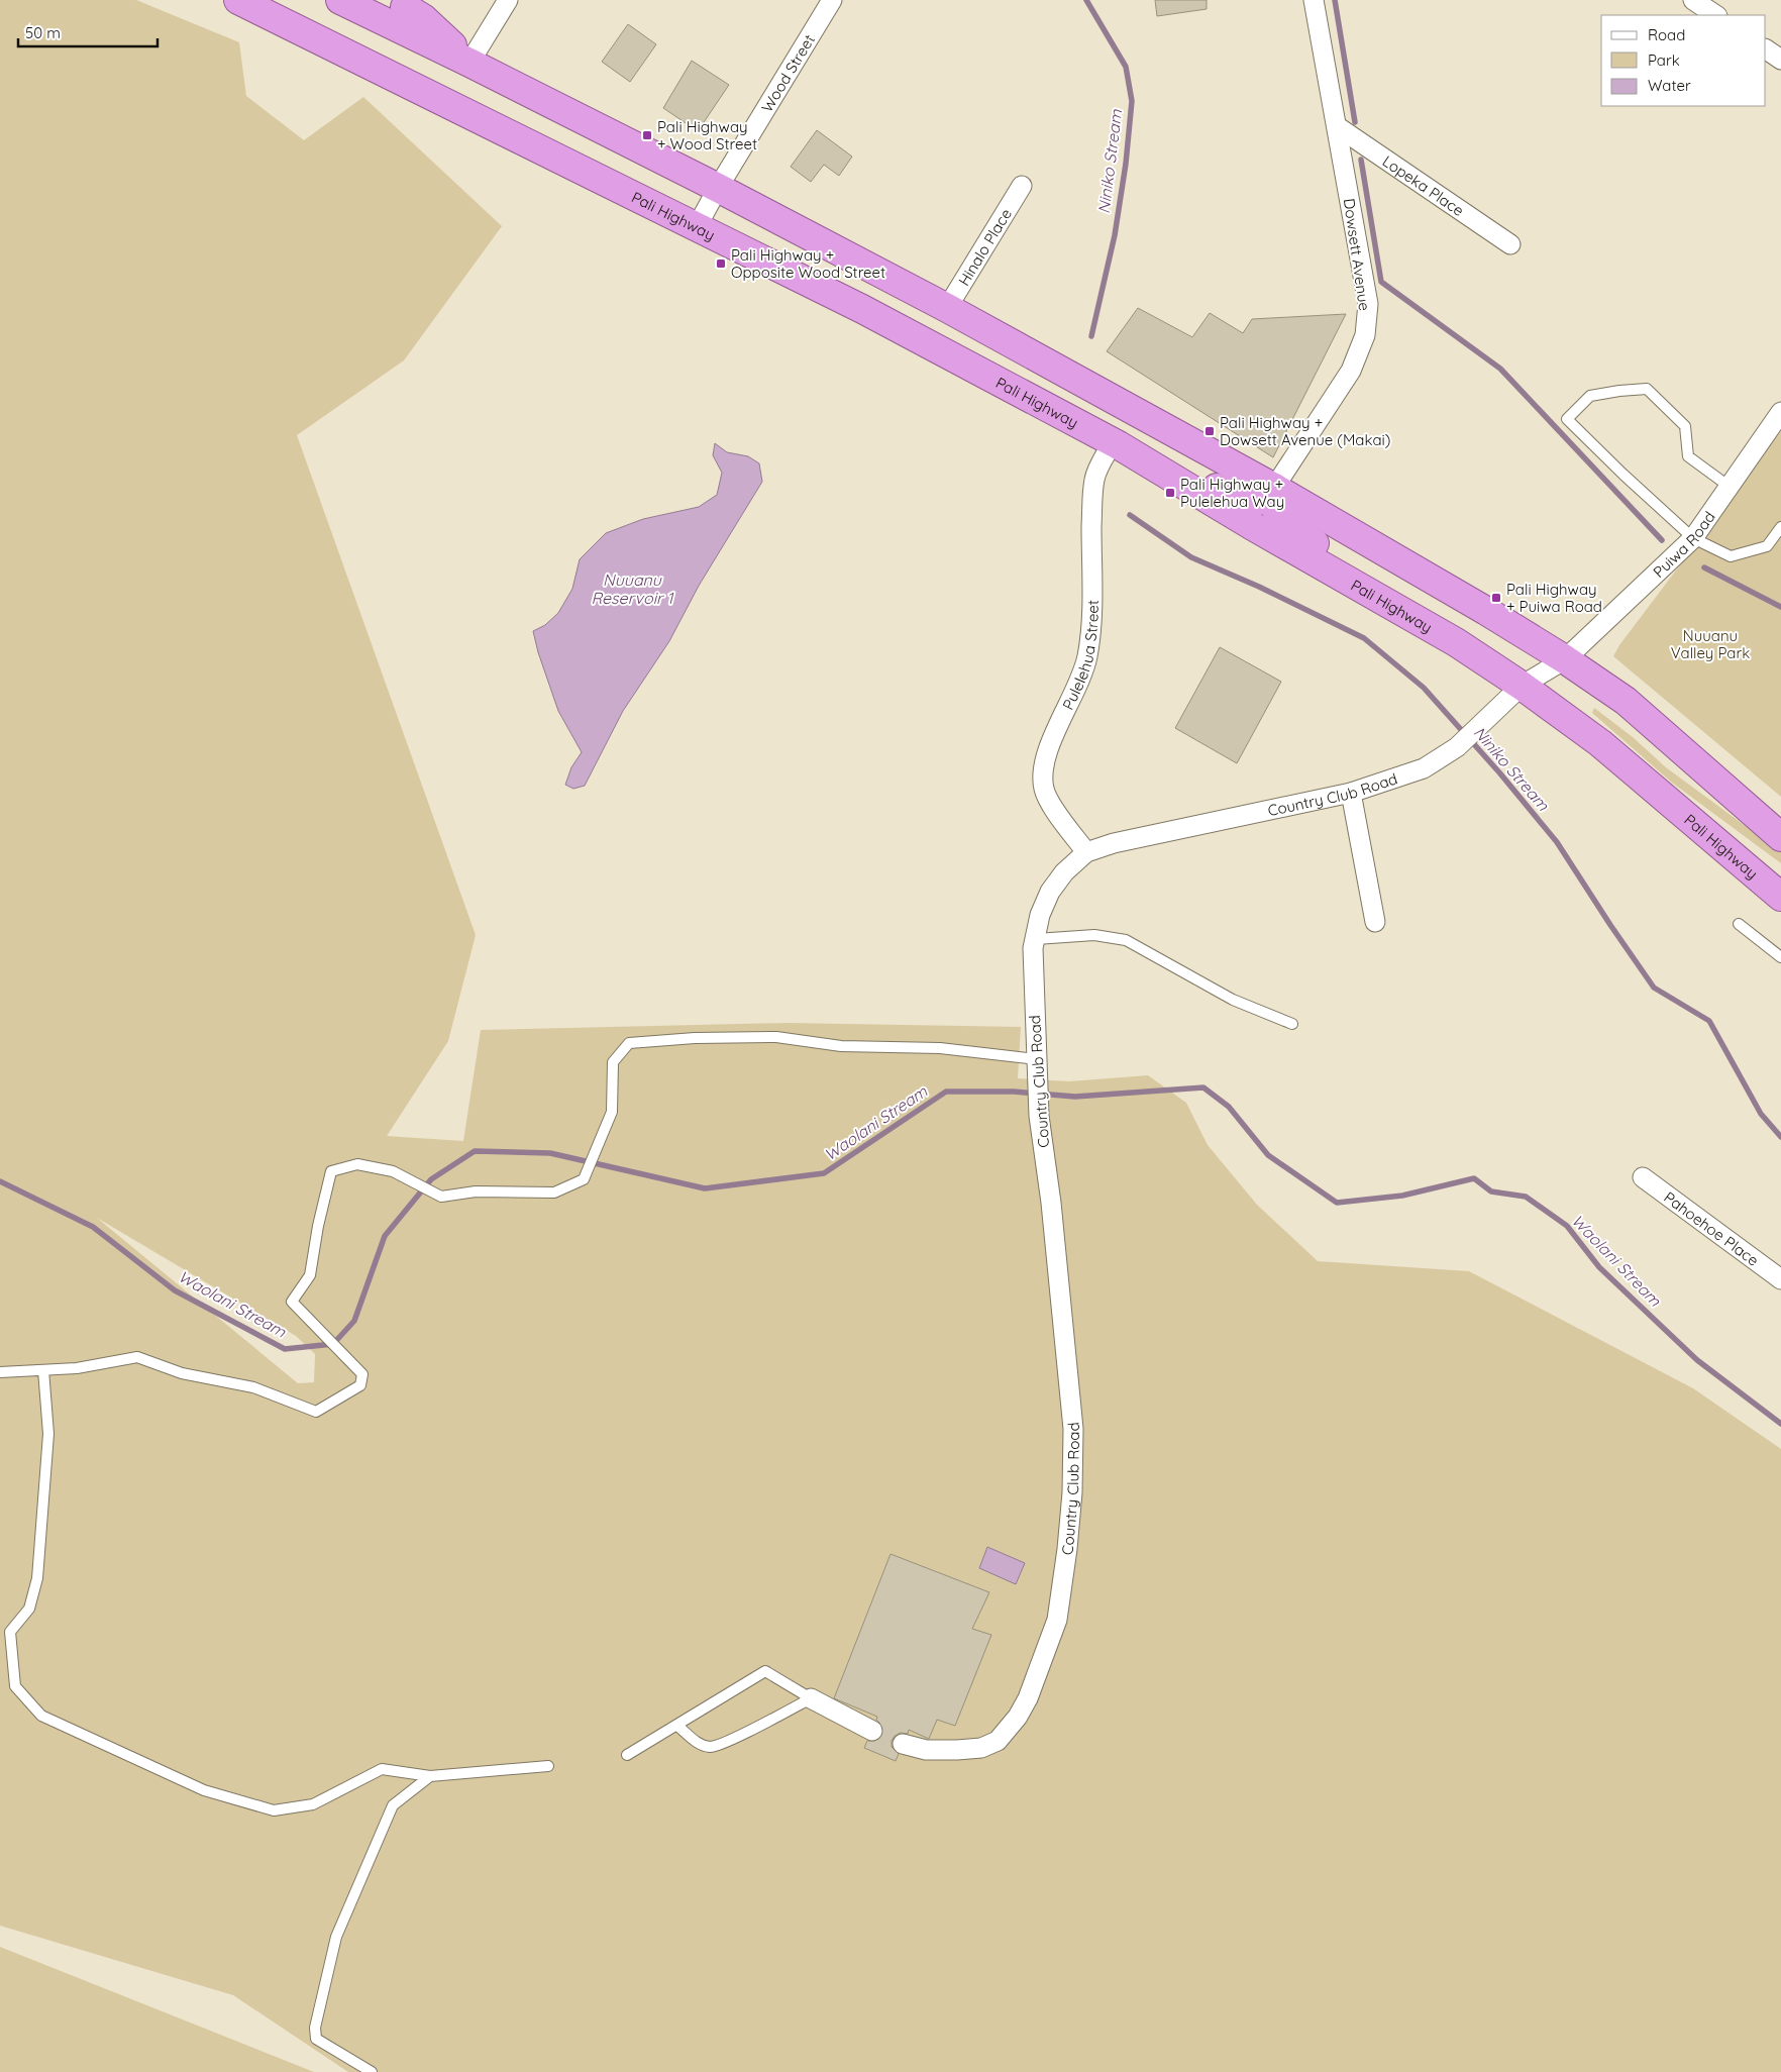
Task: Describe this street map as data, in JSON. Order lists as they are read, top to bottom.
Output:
{
  "streets": {
    "highway": ["Pali Highway"],
    "street": [
      "Wood Street",
      "Lopeka Place",
      "Hinalo Place",
      "Dowsett Avenue",
      "Puiwa Road",
      "Pulelehua Street",
      "Country Club Road",
      "Pahoehoe Place"
    ]
  },
  "crossings": [
    ["Wood Street", "Pali Highway"],
    ["Lopeka Place", "Dowsett Avenue"],
    ["Pali Highway", "Pulelehua Street"],
    ["Pali Highway", "Country Club Road"],
    ["Puiwa Road", "Country Club Road"],
    ["Pulelehua Street", "Country Club Road"]
  ],
  "water": ["Niniko Stream", "Nuuanu Reservoir 1", "Waolani Stream"],
  "parks": ["Nuuanu Valley Park"],
  "places": {
    "transit": [
      "Pali Highway + Wood Street",
      "Pali Highway + Opposite Wood Street",
      "Pali Highway + Dowsett Avenue (Makai)",
      "Pali Highway + Pulelehua Way",
      "Pali Highway + Puiwa Road"
    ]
  },
  "legend": ["Road", "Park", "Water"],
  "scale_bar": "50 m"
}
